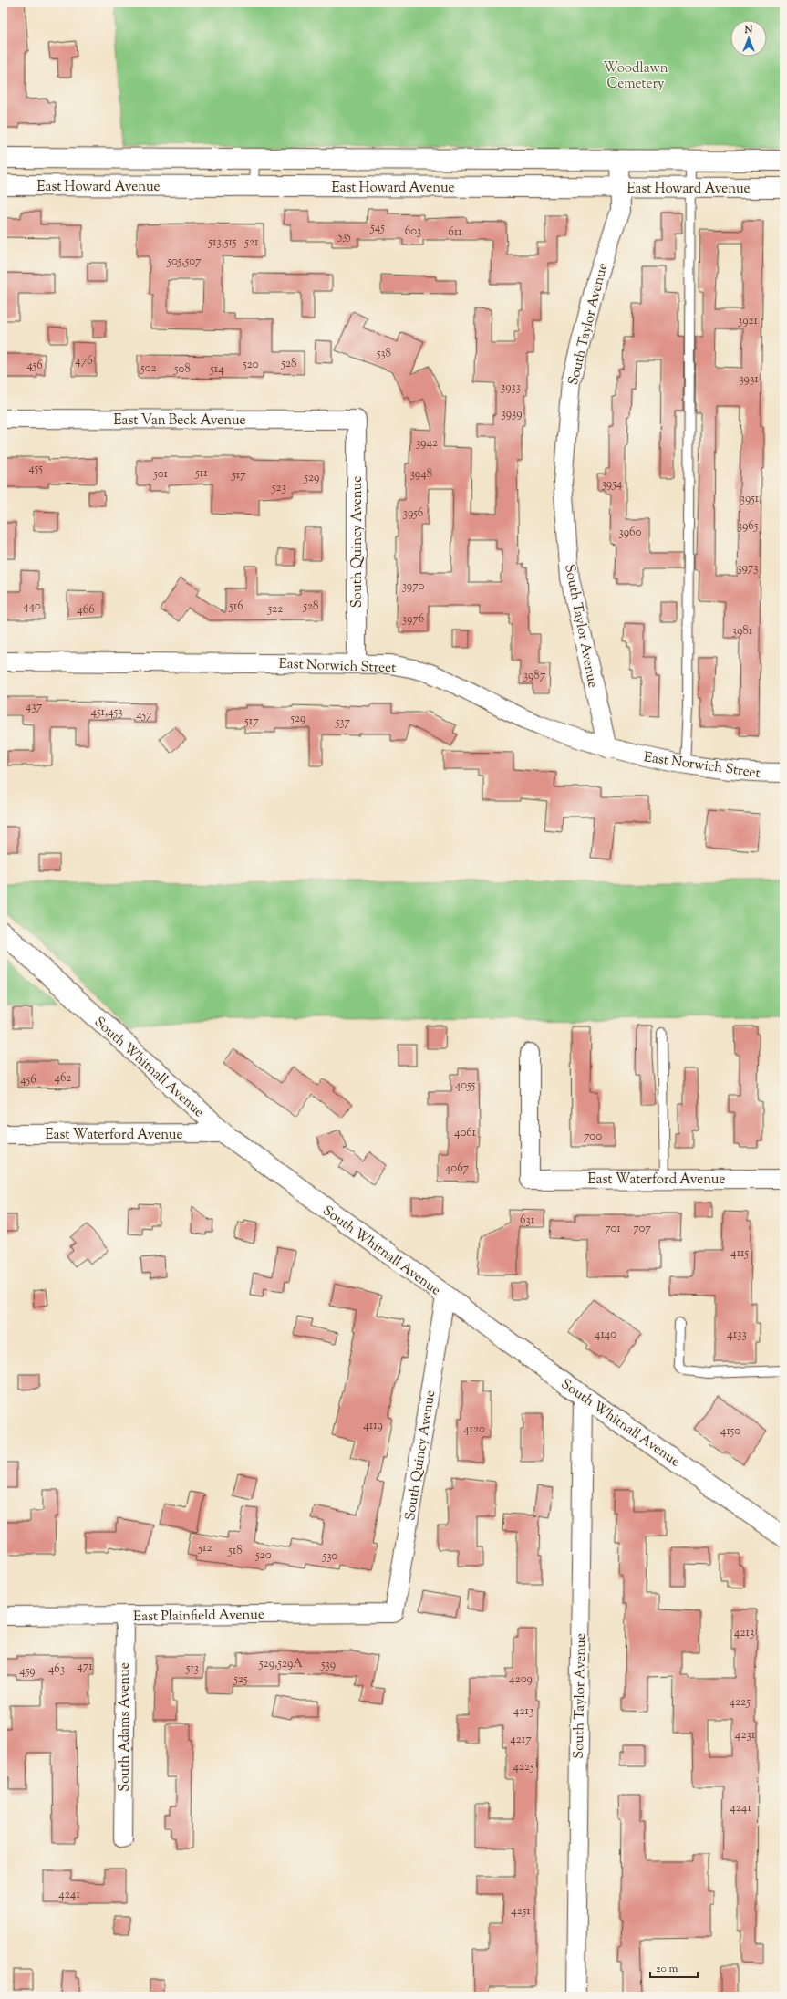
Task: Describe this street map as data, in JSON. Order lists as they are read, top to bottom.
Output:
{
  "streets": {
    "main road": ["East Howard Avenue", "South Whitnall Avenue"],
    "street": [
      "South Taylor Avenue",
      "East Van Beck Avenue",
      "South Quincy Avenue",
      "East Norwich Street",
      "East Waterford Avenue",
      "East Plainfield Avenue",
      "South Adams Avenue"
    ]
  },
  "crossings": [
    ["East Howard Avenue", "South Taylor Avenue"],
    ["South Taylor Avenue", "East Norwich Street"],
    ["South Taylor Avenue", "South Whitnall Avenue"],
    ["East Van Beck Avenue", "South Quincy Avenue"],
    ["South Quincy Avenue", "East Norwich Street"],
    ["South Quincy Avenue", "South Whitnall Avenue"],
    ["South Quincy Avenue", "East Plainfield Avenue"],
    ["South Whitnall Avenue", "East Waterford Avenue"],
    ["East Plainfield Avenue", "South Adams Avenue"]
  ],
  "parks": ["Woodlawn Cemetery"],
  "house_numbers": [
    "545",
    "603",
    "611",
    "535",
    "513,515",
    "521",
    "505,507",
    "3921",
    "538",
    "476",
    "528",
    "520",
    "456",
    "502",
    "508",
    "514",
    "3931",
    "3933",
    "3939",
    "3942",
    "455",
    "511",
    "501",
    "3948",
    "517",
    "529",
    "3954",
    "523",
    "3951",
    "3956",
    "3965",
    "3960",
    "3973",
    "3970",
    "440",
    "516",
    "528",
    "522",
    "466",
    "3976",
    "3981",
    "3987",
    "437",
    "451,453",
    "457",
    "529",
    "517",
    "537",
    "462",
    "456",
    "4055",
    "4061",
    "700",
    "4067",
    "631",
    "701",
    "707",
    "4115",
    "4140",
    "4133",
    "4119",
    "4120",
    "4150",
    "512",
    "518",
    "520",
    "530",
    "4213",
    "529,529A",
    "539",
    "471",
    "513",
    "463",
    "459",
    "525",
    "4209",
    "4225",
    "4213",
    "4231",
    "4217",
    "4225",
    "4241",
    "4241",
    "4251"
  ],
  "scale_bar": "20 m",
  "north": "top"
}
